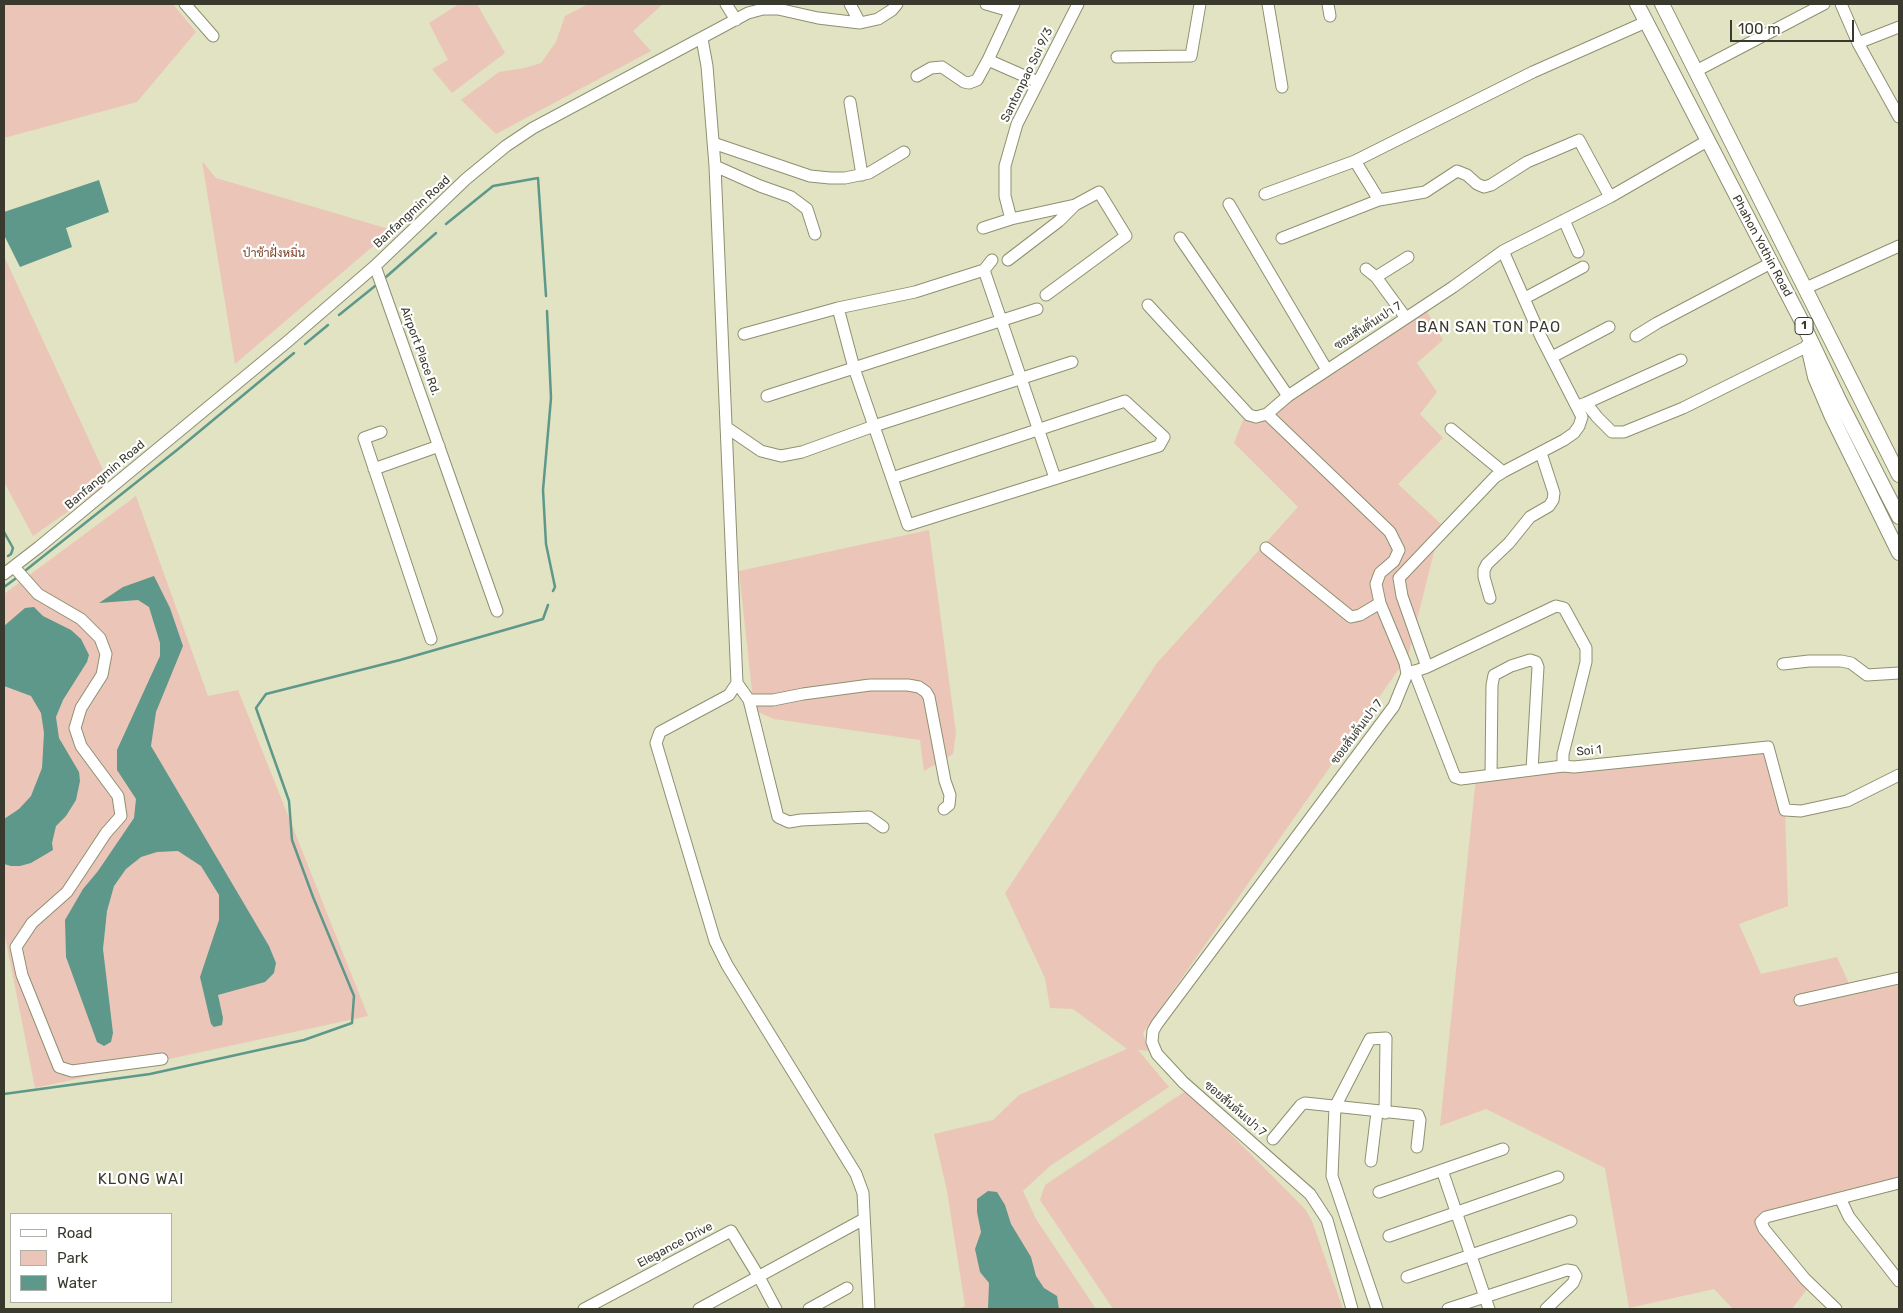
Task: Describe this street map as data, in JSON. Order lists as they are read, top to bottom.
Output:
{
  "streets": {
    "main road": ["Phahon Yothin Road", "1"],
    "street": [
      "Santonpao Soi 9/3",
      "Banfangmin Road",
      "ซอยสันต้นเปา 7",
      "Airport Place Rd.",
      "Soi 1",
      "Elegance Drive"
    ]
  },
  "crossings": [
    ["Banfangmin Road", "Airport Place Rd."],
    ["Phahon Yothin Road", "ซอยสันต้นเปา 7"],
    ["ซอยสันต้นเปา 7", "Soi 1"]
  ],
  "districts": ["BAN SAN TON PAO", "KLONG WAI"],
  "parks": ["ป่าช้าฝั่งหมิ่น"],
  "legend": ["Road", "Park", "Water"],
  "scale_bar": "100 m"
}
